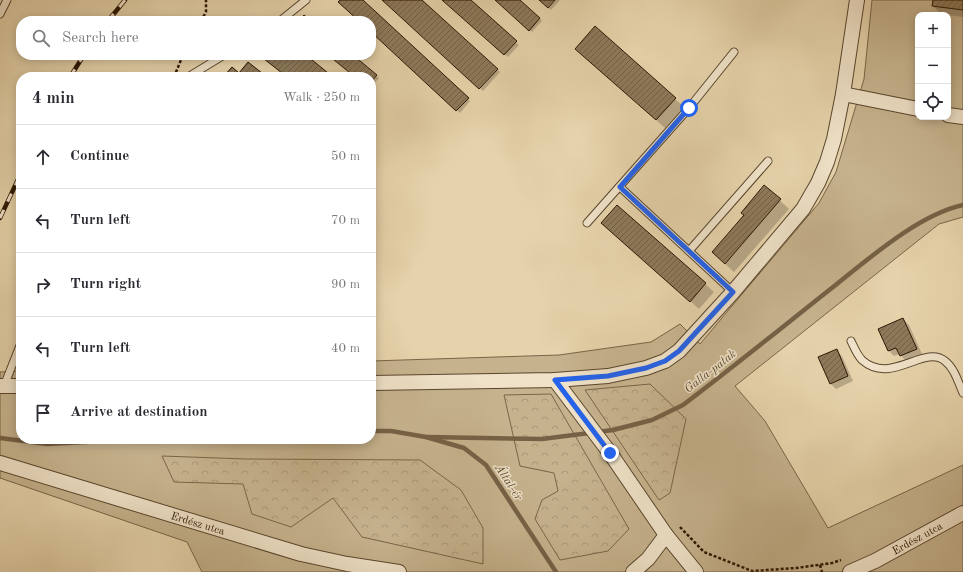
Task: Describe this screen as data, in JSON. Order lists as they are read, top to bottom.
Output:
{
  "streets": {
    "street": ["Erdész utca"]
  },
  "water": ["Galla-patak", "Által-ér"],
  "page": {
    "map_buttons": ["+", "−"],
    "search": "Search here",
    "heading": ["4 min", "Walk · 250 m"],
    "list": [
      ["Continue", "50 m"],
      ["Turn left", "70 m"],
      ["Turn right", "90 m"],
      ["Turn left", "40 m"],
      "Arrive at destination"
    ]
  }
}
